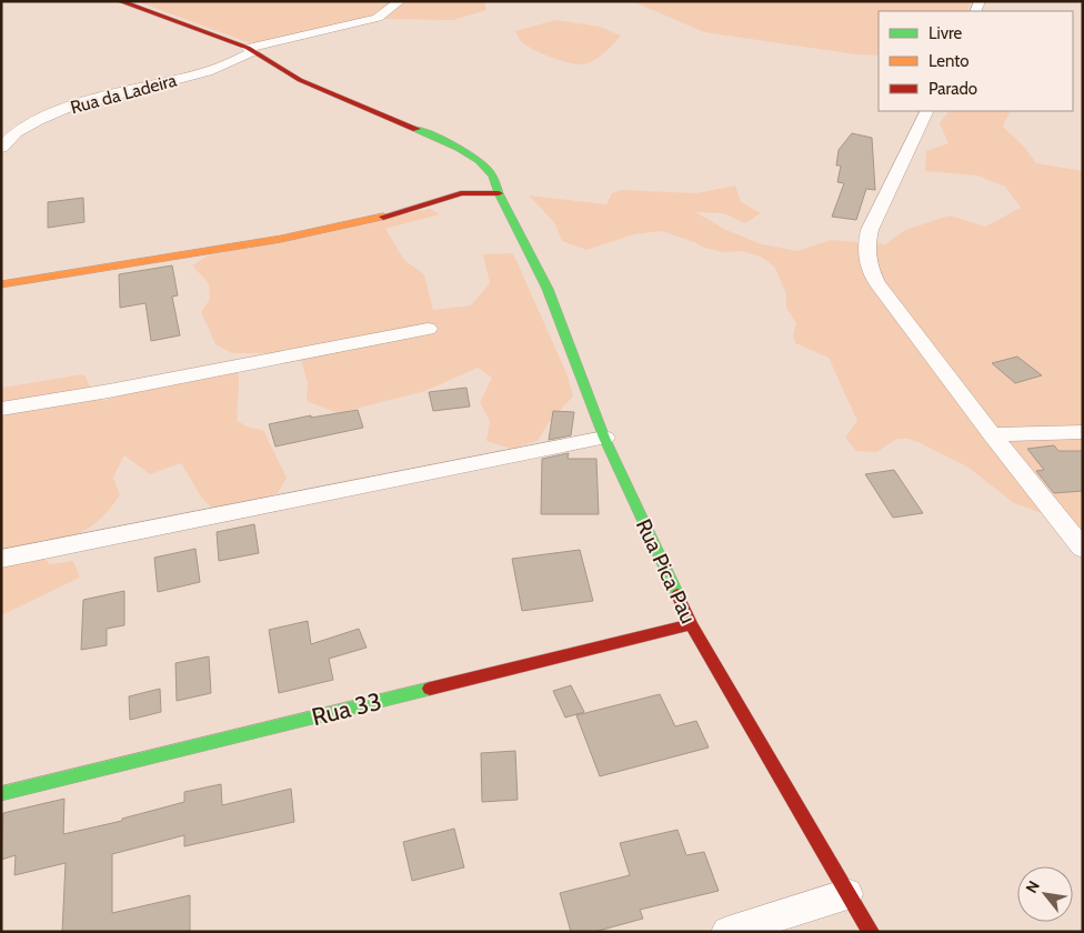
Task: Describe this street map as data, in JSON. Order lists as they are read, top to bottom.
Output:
{
  "streets": {
    "street": ["Rua da Ladeira", "Rua Pica Pau", "Rua 33"]
  },
  "crossings": [
    ["Rua da Ladeira", "Rua Pica Pau"],
    ["Rua Pica Pau", "Rua 33"]
  ],
  "legend": ["Livre", "Lento", "Parado"],
  "north": "top left"
}
